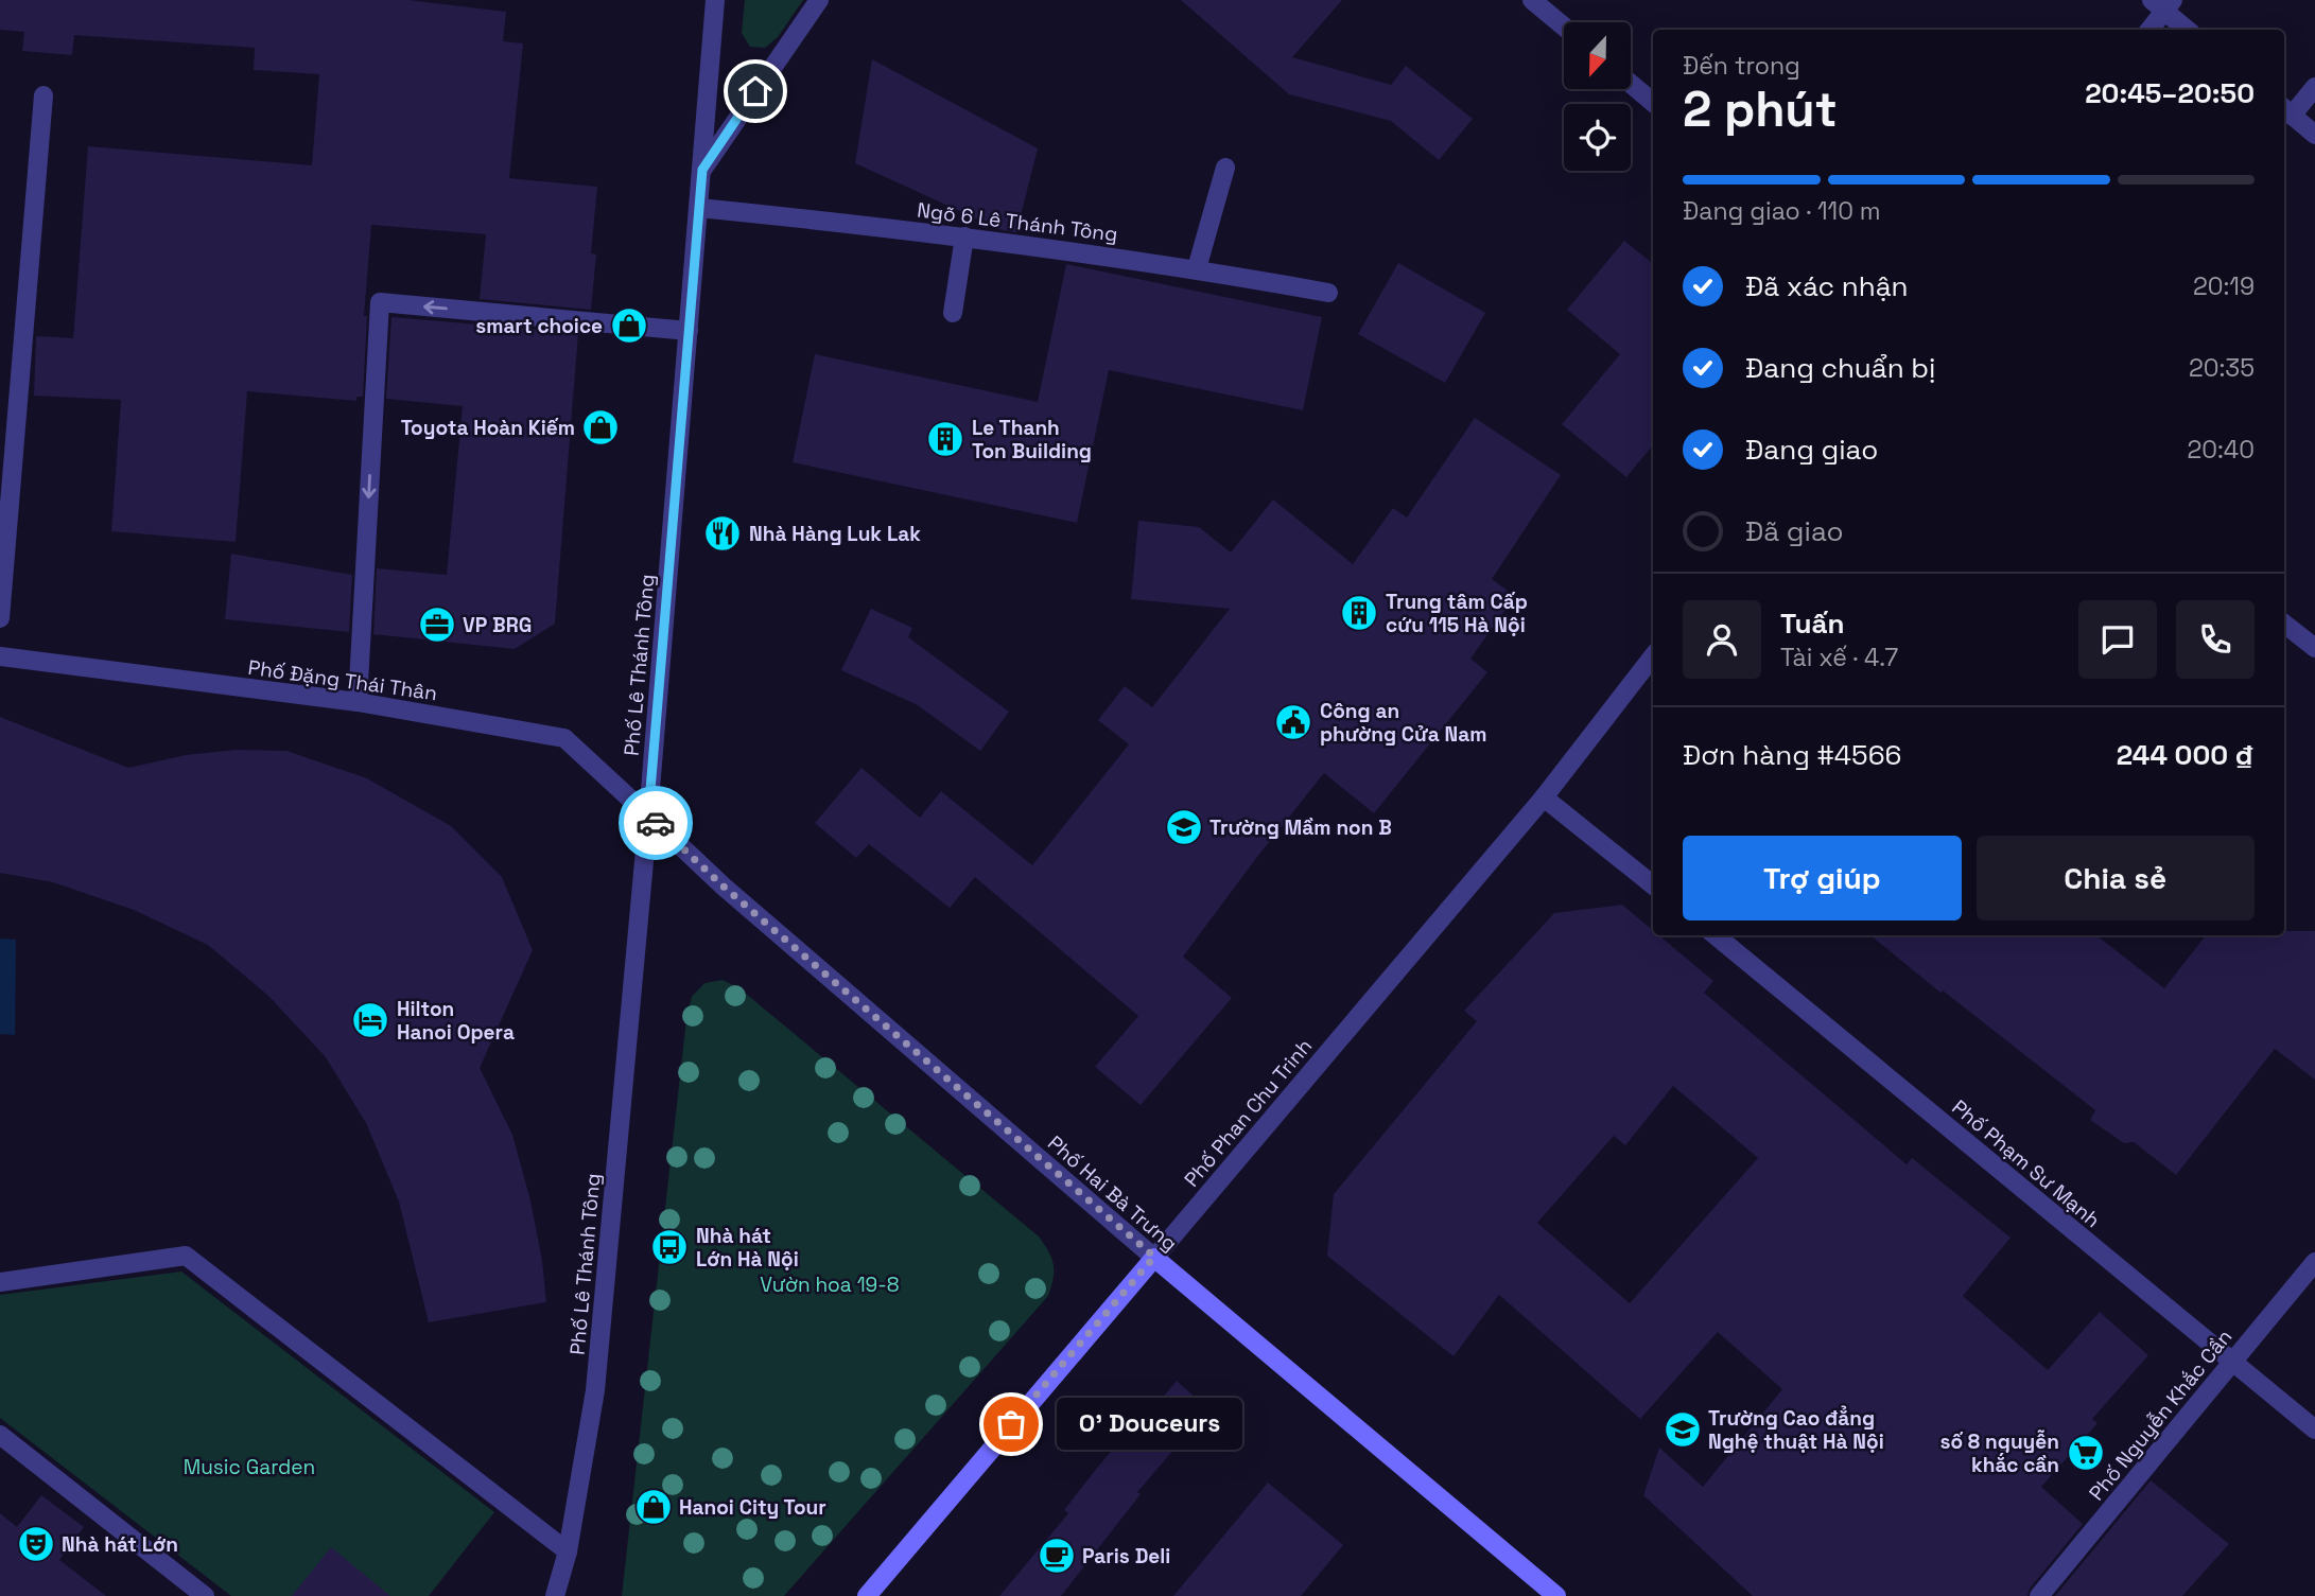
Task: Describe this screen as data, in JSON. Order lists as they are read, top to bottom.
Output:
{
  "streets": {
    "main road": ["Phố Phan Chu Trinh", "Phố Hai Bà Trưng"],
    "street": [
      "Ngõ 6 Lê Thánh Tông",
      "Phố Lê Thánh Tông",
      "Phố Đặng Thái Thân",
      "Phố Phạm Sư Mạnh",
      "Phố Nguyễn Khắc Cần"
    ]
  },
  "crossings": [
    ["Ngõ 6 Lê Thánh Tông", "Phố Lê Thánh Tông"],
    ["Phố Lê Thánh Tông", "Phố Đặng Thái Thân"],
    ["Phố Lê Thánh Tông", "Phố Hai Bà Trưng"],
    ["Phố Đặng Thái Thân", "Phố Hai Bà Trưng"],
    ["Phố Phan Chu Trinh", "Phố Hai Bà Trưng"],
    ["Phố Phạm Sư Mạnh", "Phố Nguyễn Khắc Cần"]
  ],
  "parks": ["Vườn hoa 19-8", "Music Garden"],
  "places": {
    "shop": ["smart choice", "Toyota Hoàn Kiếm", "Hanoi City Tour"],
    "building": ["Le Thanh Ton Building", "Trung tâm Cấp cứu 115 Hà Nội"],
    "restaurant": ["Nhà Hàng Luk Lak"],
    "office": ["VP BRG"],
    "public building": ["Công an phường Cửa Nam"],
    "school or university": ["Trường Mầm non B", "Trường Cao đẳng Nghệ thuật Hà Nội"],
    "hotel": ["Hilton Hanoi Opera"],
    "bus stop": ["Nhà hát Lớn Hà Nội"],
    "other": ["O’ Douceurs"],
    "supermarket": ["số 8 nguyễn khắc cần"],
    "theatre": ["Nhà hát Lớn"],
    "cafe": ["Paris Deli"]
  },
  "north": "bottom",
  "page": {
    "heading": ["2 phút", "Đến trong", "20:45–20:50"],
    "panel": [
      "Tuấn",
      "Tài xế · 4.7",
      "Đơn hàng #4566",
      "244 000 ₫"
    ],
    "bar": "Đang giao · 110 m",
    "list": [
      ["Đã xác nhận", "20:19"],
      ["Đang chuẩn bị", "20:35"],
      ["Đang giao", "20:40"],
      "Đã giao"
    ],
    "buttons": ["Trợ giúp", "Chia sẻ"],
    "bubble": "O’ Douceurs"
  }
}
